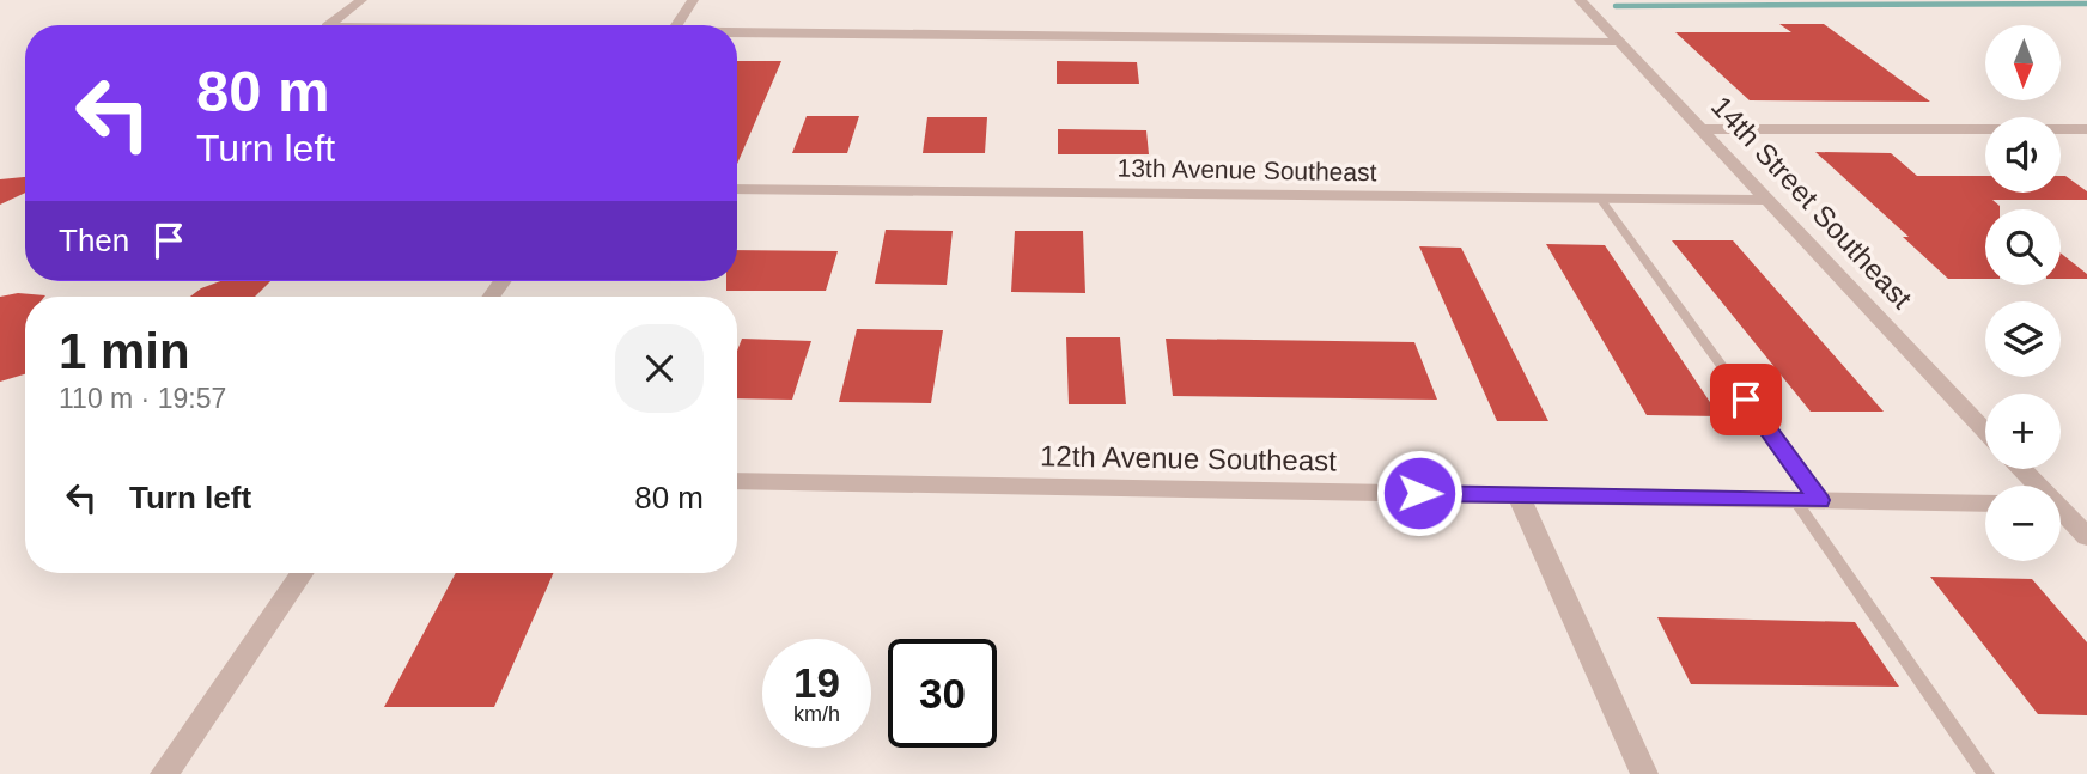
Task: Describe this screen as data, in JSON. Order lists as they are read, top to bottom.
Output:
{
  "streets": {
    "street": ["13th Avenue Southeast", "14th Street Southeast", "12th Avenue Southeast"]
  },
  "crossings": [
    ["13th Avenue Southeast", "14th Street Southeast"]
  ],
  "north": "bottom",
  "page": {
    "map_buttons": ["+", "−"],
    "turn": ["80 m", "Turn left"],
    "then": "Then",
    "heading": ["1 min", "110 m · 19:57"],
    "list": [
      {
        "name": "Turn left",
        "value": "80 m"
      }
    ],
    "speed": "19 km/h",
    "limit": "30"
  }
}
